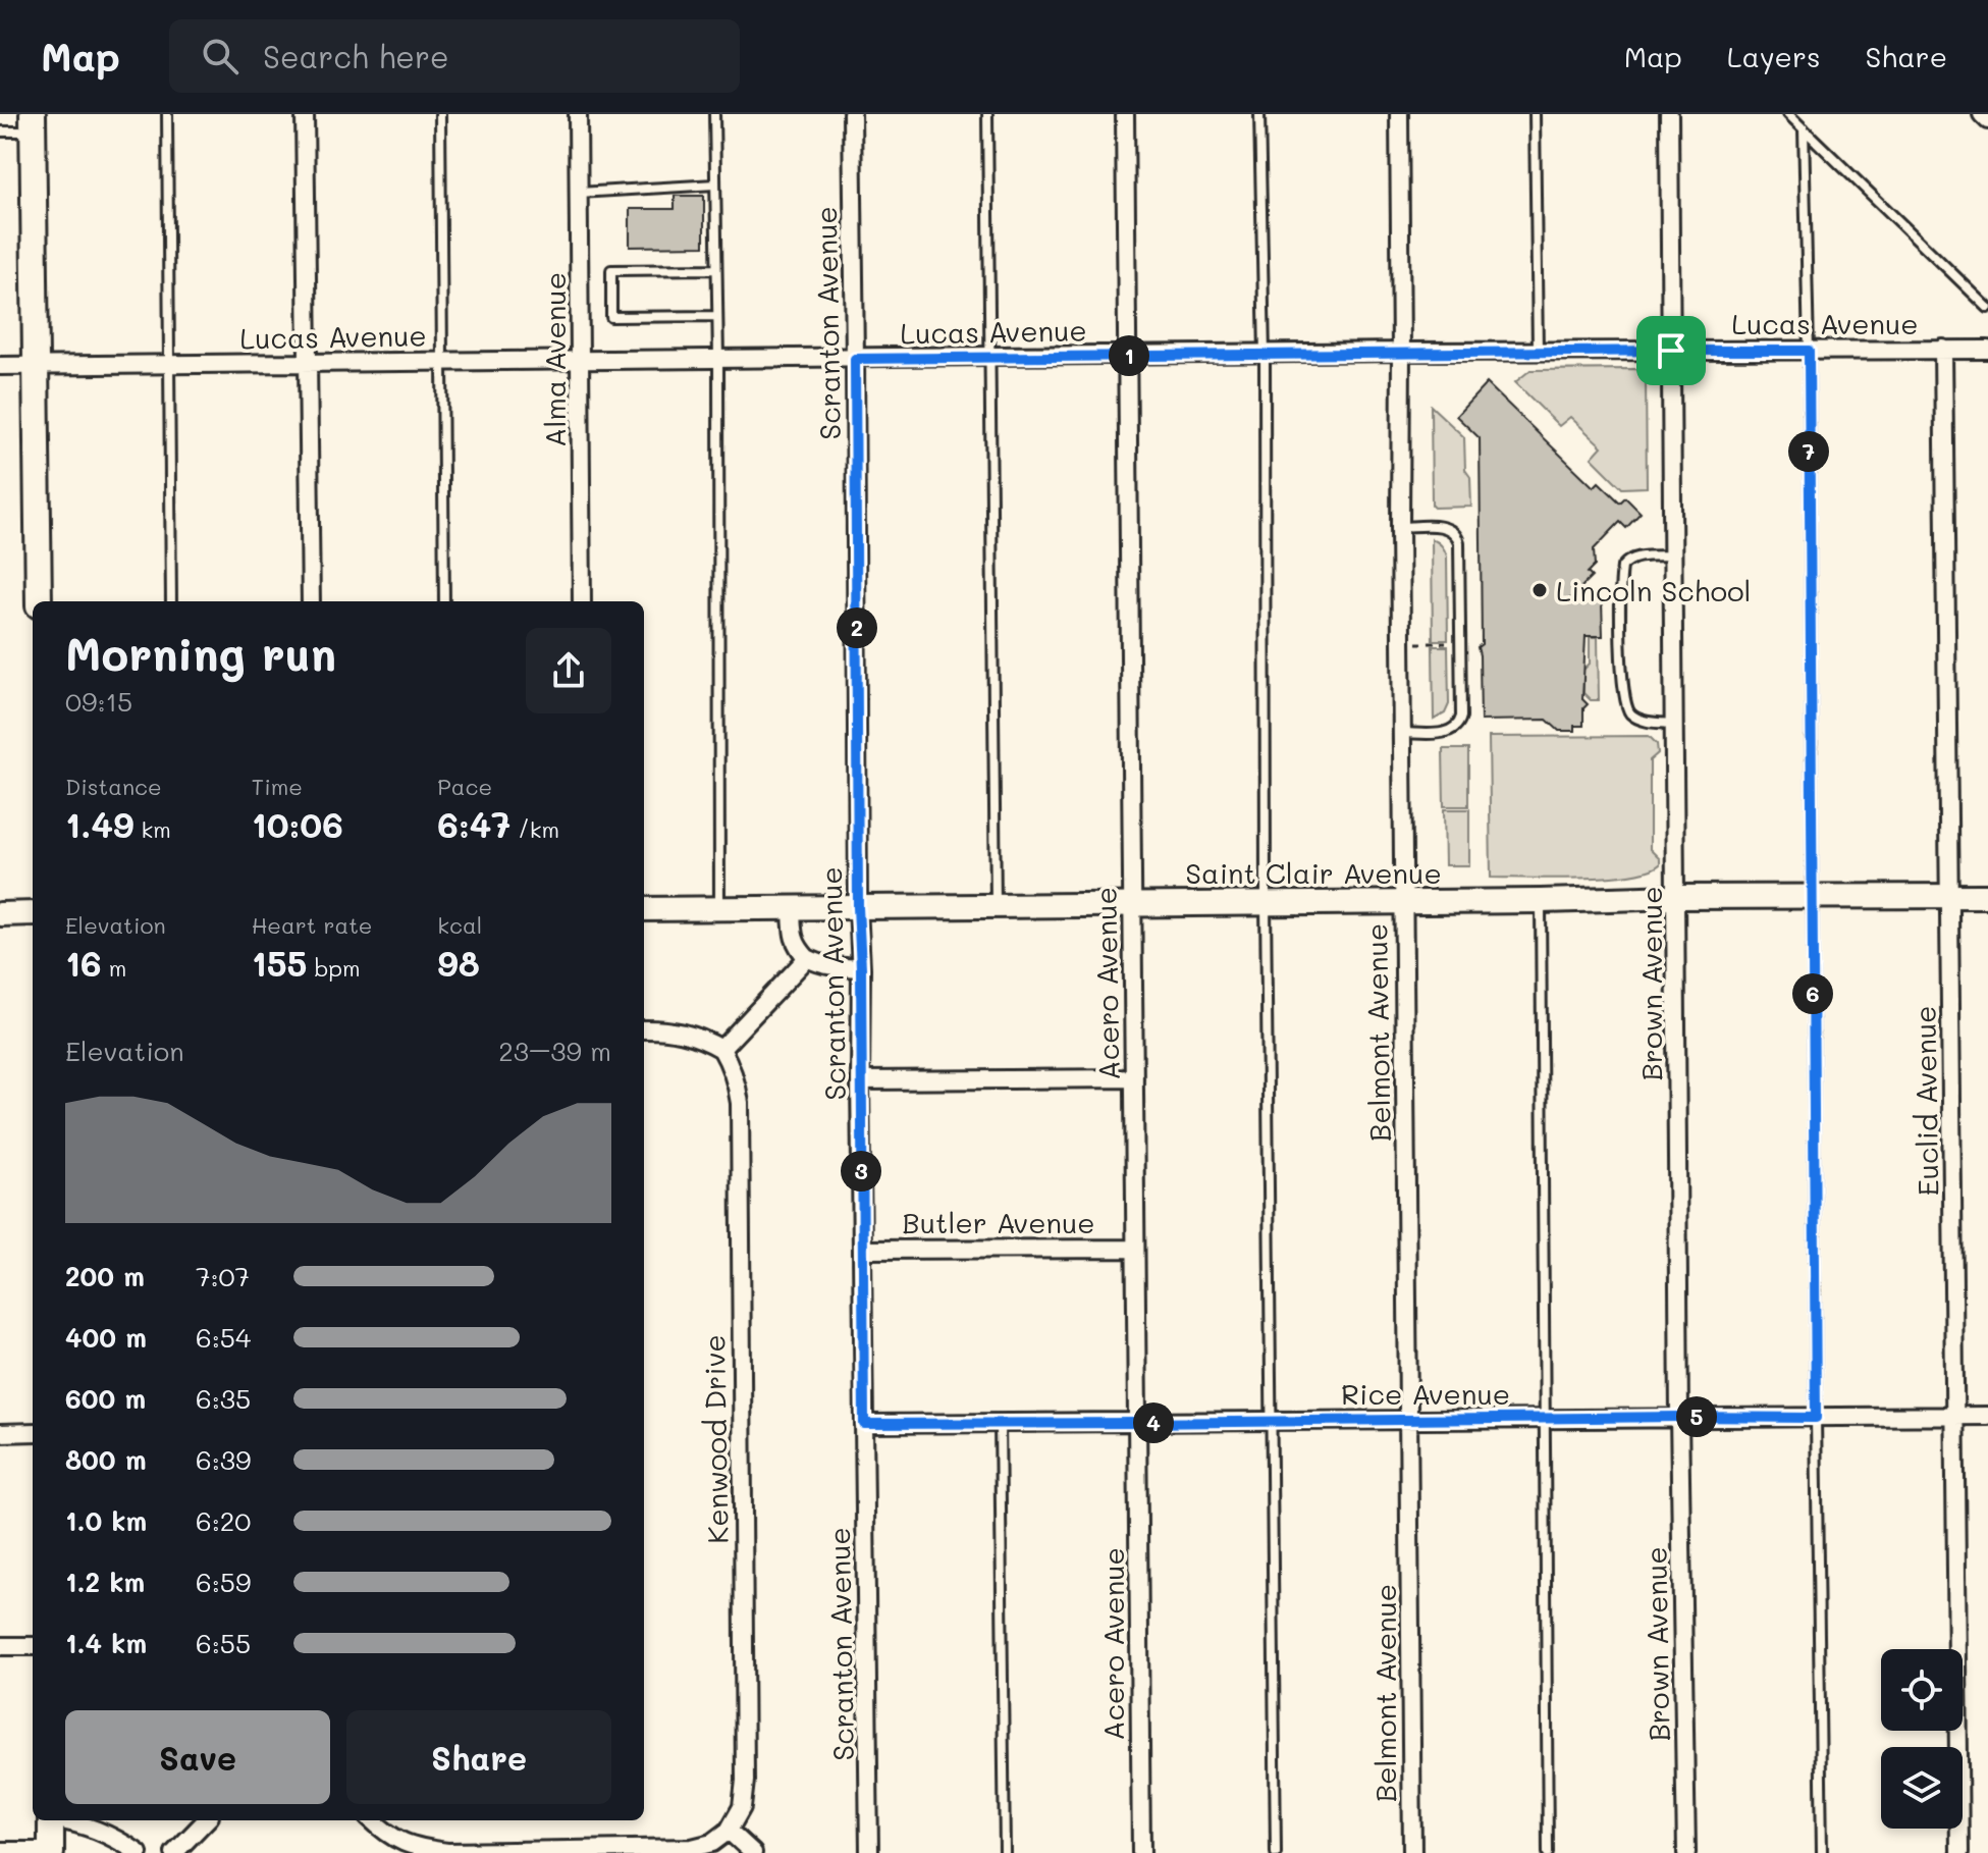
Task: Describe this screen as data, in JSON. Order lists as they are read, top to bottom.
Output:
{
  "streets": {
    "street": [
      "Scranton Avenue",
      "Lucas Avenue",
      "Alma Avenue",
      "Saint Clair Avenue",
      "Acero Avenue",
      "Brown Avenue",
      "Belmont Avenue",
      "Euclid Avenue",
      "Butler Avenue",
      "Rice Avenue",
      "Kenwood Drive"
    ]
  },
  "crossings": [
    ["Scranton Avenue", "Lucas Avenue"],
    ["Scranton Avenue", "Saint Clair Avenue"],
    ["Scranton Avenue", "Butler Avenue"],
    ["Scranton Avenue", "Rice Avenue"],
    ["Lucas Avenue", "Alma Avenue"],
    ["Lucas Avenue", "Acero Avenue"],
    ["Lucas Avenue", "Brown Avenue"],
    ["Lucas Avenue", "Belmont Avenue"],
    ["Lucas Avenue", "Euclid Avenue"],
    ["Saint Clair Avenue", "Acero Avenue"],
    ["Saint Clair Avenue", "Brown Avenue"],
    ["Saint Clair Avenue", "Belmont Avenue"],
    ["Saint Clair Avenue", "Euclid Avenue"],
    ["Acero Avenue", "Butler Avenue"],
    ["Acero Avenue", "Rice Avenue"],
    ["Brown Avenue", "Rice Avenue"],
    ["Belmont Avenue", "Rice Avenue"],
    ["Euclid Avenue", "Rice Avenue"]
  ],
  "places": ["Lincoln School"],
  "page": {
    "header": "Map",
    "search": "Search here",
    "nav": ["Map", "Layers", "Share"],
    "pins": [
      "1",
      "7",
      "2",
      "6",
      "3",
      "5",
      "4"
    ],
    "heading": ["Morning run", "09:15"],
    "stats": [
      ["Distance", "1.49 km"],
      ["Time", "10:06"],
      ["Pace", "6:47 /km"],
      ["Elevation", "16 m"],
      ["Heart rate", "155 bpm"],
      ["kcal", "98"]
    ],
    "chart": ["Elevation", "23–39 m"],
    "list": [
      {
        "name": "200 m",
        "note": "7:07"
      },
      {
        "name": "400 m",
        "note": "6:54"
      },
      {
        "name": "600 m",
        "note": "6:35"
      },
      {
        "name": "800 m",
        "note": "6:39"
      },
      {
        "name": "1.0 km",
        "note": "6:20"
      },
      {
        "name": "1.2 km",
        "note": "6:59"
      },
      {
        "name": "1.4 km",
        "note": "6:55"
      }
    ],
    "buttons": ["Save", "Share"]
  }
}
